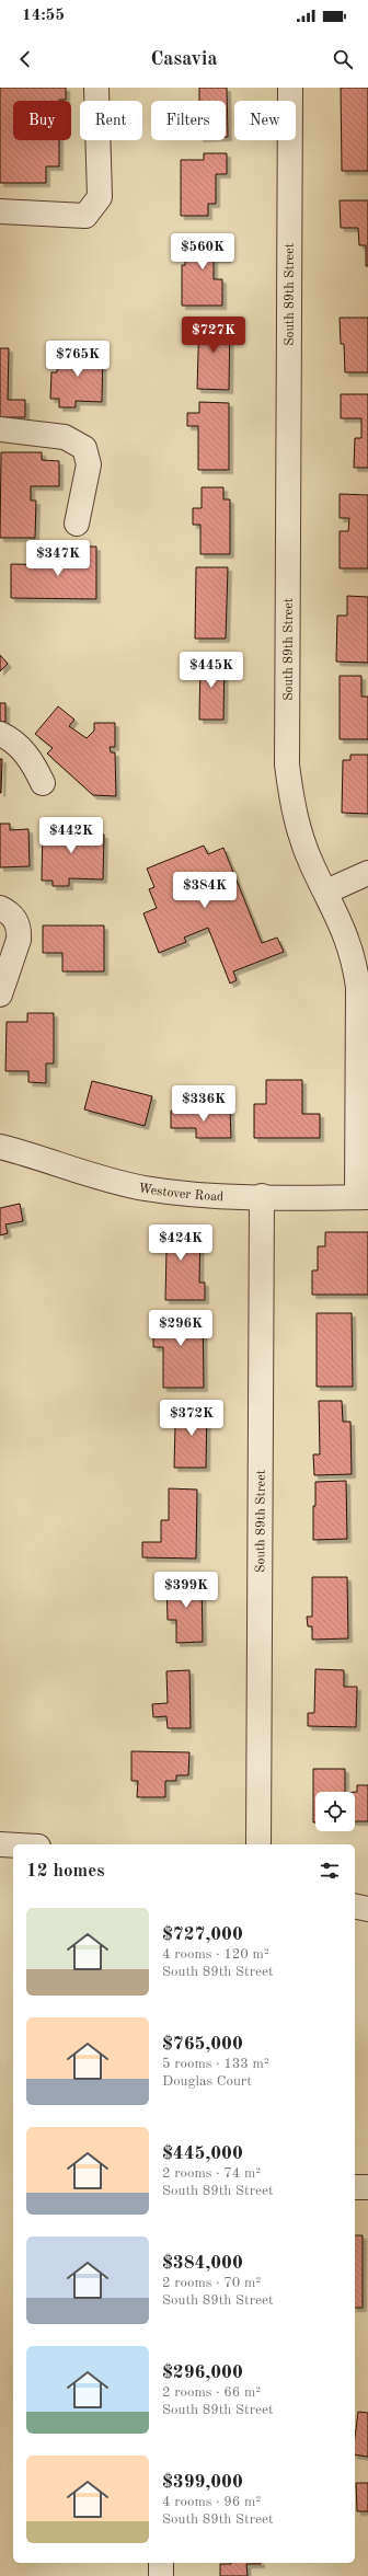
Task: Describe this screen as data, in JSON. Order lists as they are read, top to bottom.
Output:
{
  "streets": {
    "street": ["South 89th Street", "Westover Road"]
  },
  "crossings": [
    ["South 89th Street", "Westover Road"]
  ],
  "page": {
    "status": "14:55",
    "header": "Casavia",
    "chip": [
      "Buy",
      "Rent",
      "Filters",
      "New"
    ],
    "price": [
      "$560K",
      "$727K",
      "$765K",
      "$347K",
      "$445K",
      "$442K",
      "$384K",
      "$336K",
      "$424K",
      "$296K",
      "$372K",
      "$399K"
    ],
    "heading": "12 homes",
    "list": [
      {
        "name": "$727,000",
        "note": "4 rooms · 120 m² · South 89th Street"
      },
      {
        "name": "$765,000",
        "note": "5 rooms · 133 m² · Douglas Court"
      },
      {
        "name": "$445,000",
        "note": "2 rooms · 74 m² · South 89th Street"
      },
      {
        "name": "$384,000",
        "note": "2 rooms · 70 m² · South 89th Street"
      },
      {
        "name": "$296,000",
        "note": "2 rooms · 66 m² · South 89th Street"
      },
      {
        "name": "$399,000",
        "note": "4 rooms · 96 m² · South 89th Street"
      }
    ]
  }
}
